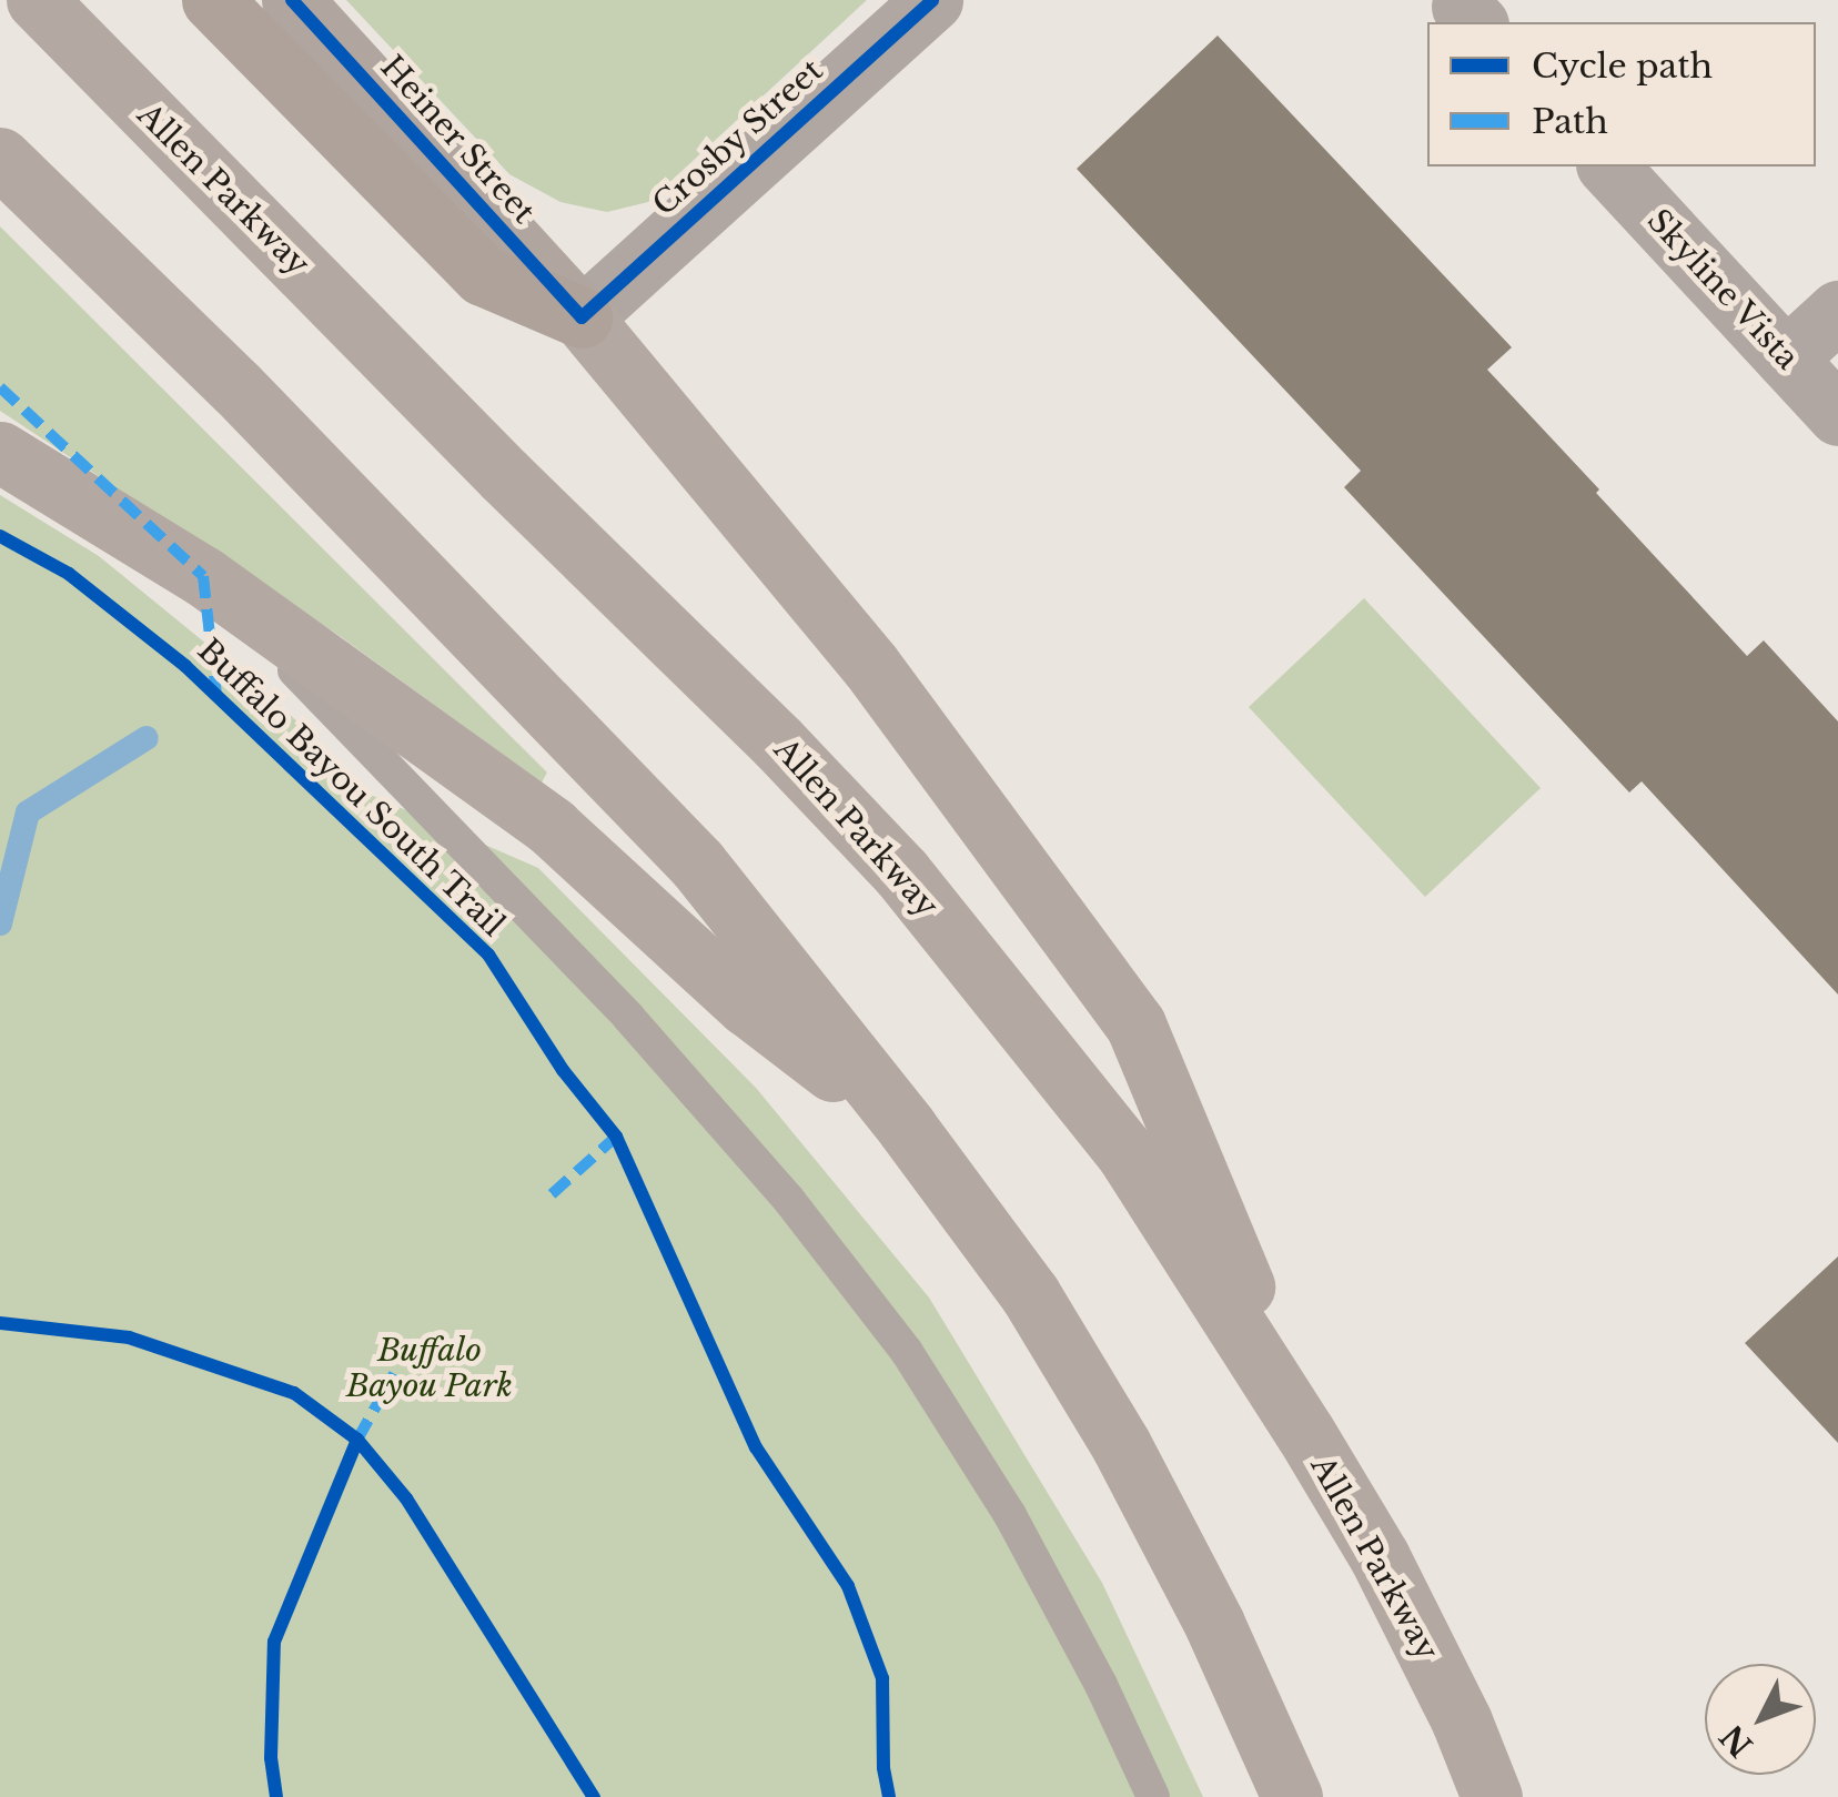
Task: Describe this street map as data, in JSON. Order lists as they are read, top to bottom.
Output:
{
  "streets": {
    "main road": ["Allen Parkway"],
    "street": ["Crosby Street", "Heiner Street", "Skyline Vista"],
    "cycle path": ["Buffalo Bayou South Trail"]
  },
  "crossings": [
    ["Crosby Street", "Heiner Street"]
  ],
  "parks": ["Buffalo Bayou Park"],
  "legend": ["Cycle path", "Path"],
  "north": "bottom left"
}
